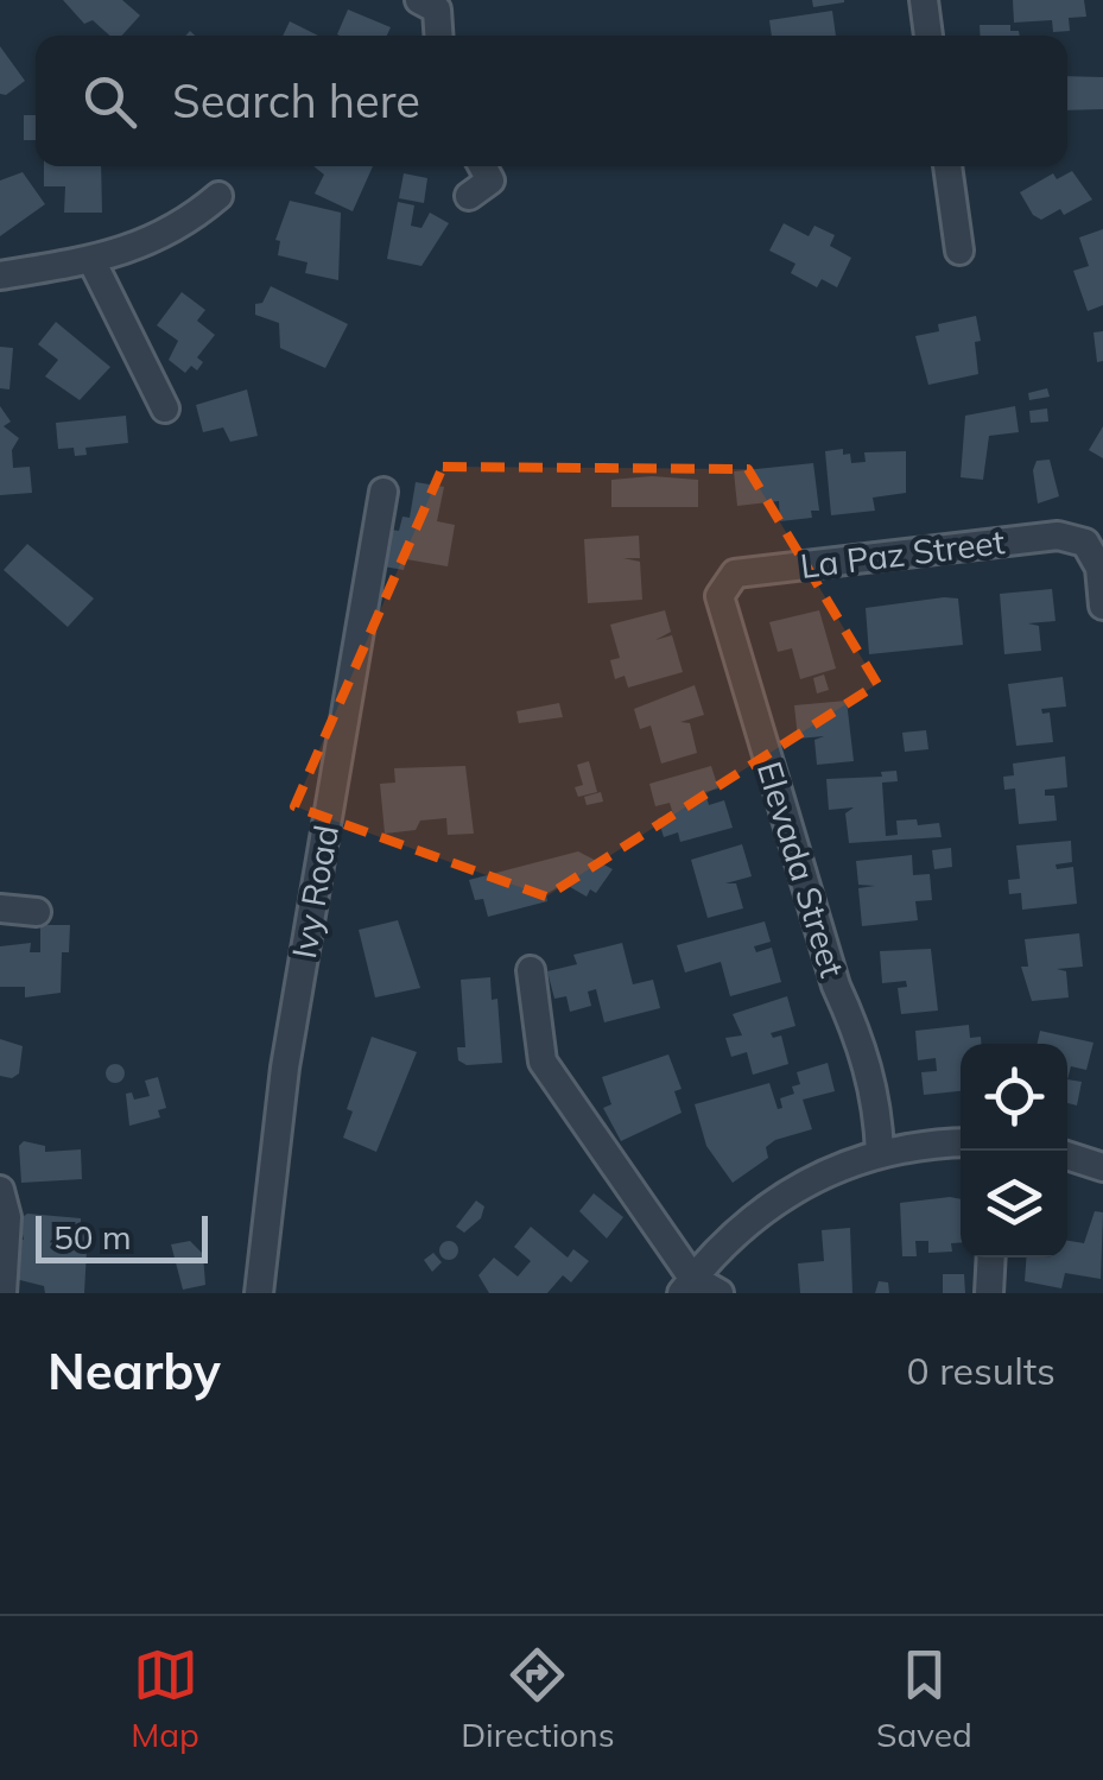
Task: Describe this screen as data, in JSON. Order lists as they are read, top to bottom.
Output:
{
  "streets": {
    "street": ["La Paz Street", "Elevada Street", "Ivy Road"]
  },
  "crossings": [
    ["La Paz Street", "Elevada Street"]
  ],
  "scale_bar": "50 m",
  "page": {
    "search": "Search here",
    "scale": "50 m",
    "heading": ["Nearby", "0 results"],
    "nav": ["Map", "Directions", "Saved"]
  }
}
